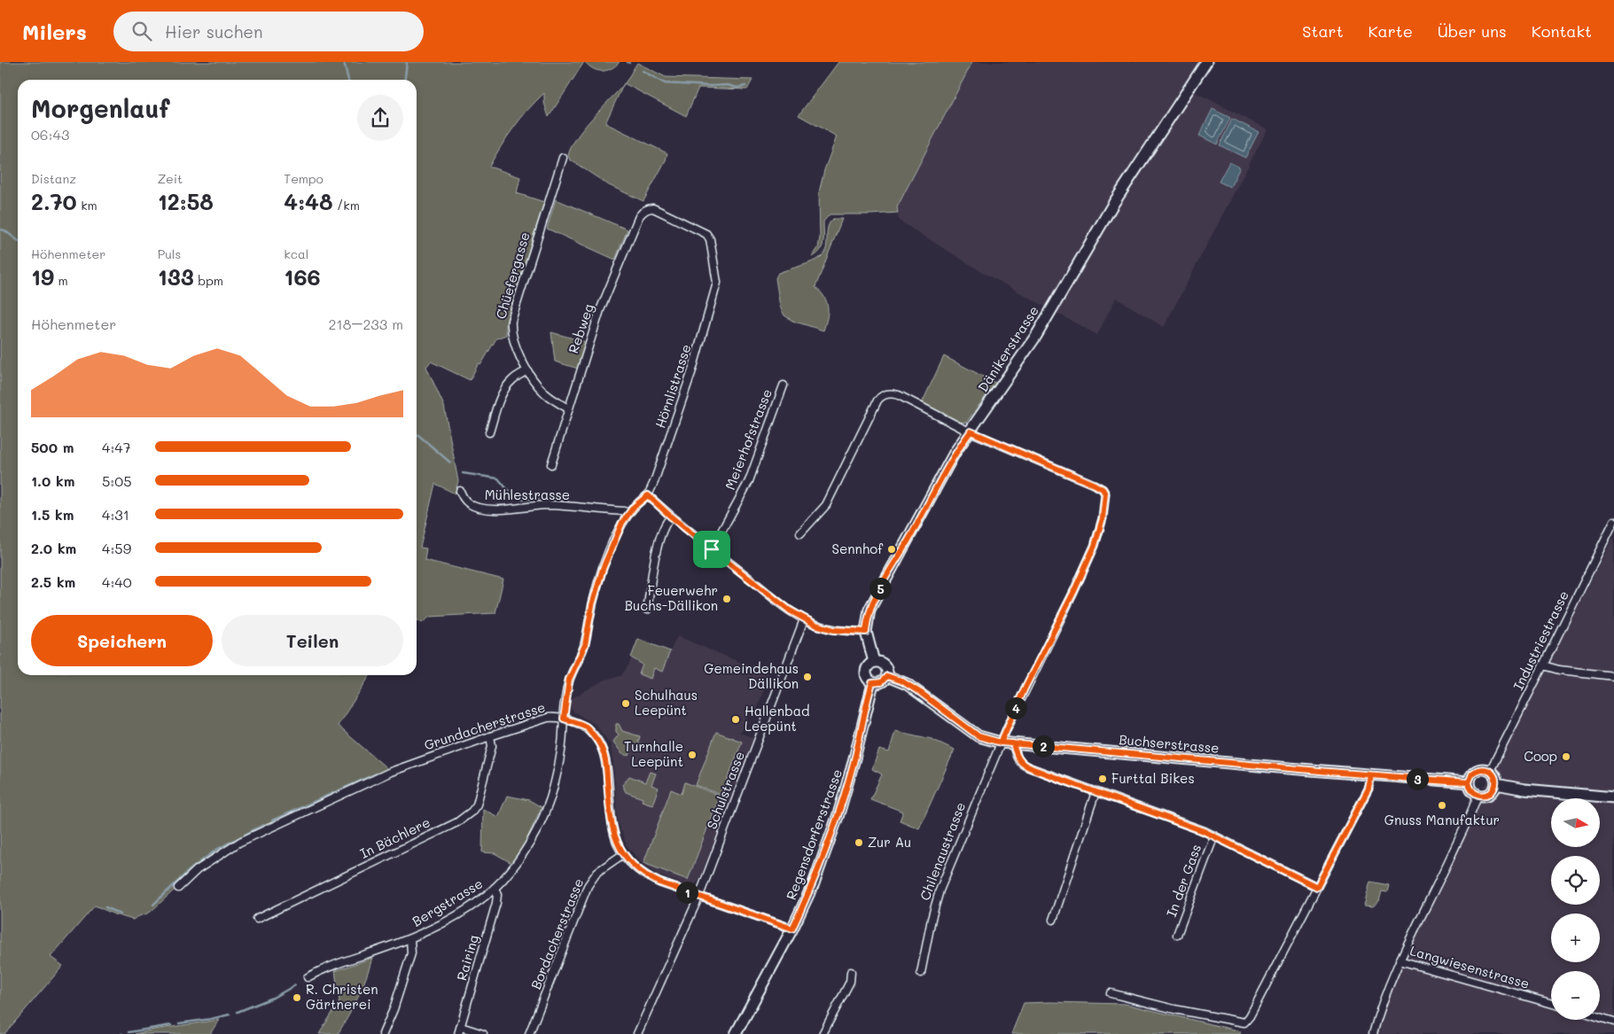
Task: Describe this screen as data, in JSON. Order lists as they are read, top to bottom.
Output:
{
  "streets": {
    "street": [
      "Chüefergasse",
      "Rebweg",
      "Dänikerstrasse",
      "Hörnlistrasse",
      "Meierhofstrasse",
      "Mühlestrasse",
      "Industriestrasse",
      "Grundacherstrasse",
      "Buchserstrasse",
      "Schulstrasse",
      "Regensdorferstrasse",
      "In Bächlere",
      "Chilenaustrasse",
      "In der Gass",
      "Bergstrasse",
      "Bordacherstrasse",
      "Rairing",
      "Langwiesenstrasse"
    ]
  },
  "crossings": [
    ["Chüefergasse", "Rebweg"],
    ["Rebweg", "Hörnlistrasse"],
    ["Dänikerstrasse", "Buchserstrasse"],
    ["Dänikerstrasse", "Regensdorferstrasse"],
    ["Dänikerstrasse", "Chilenaustrasse"],
    ["Hörnlistrasse", "Bergstrasse"],
    ["Mühlestrasse", "Bergstrasse"],
    ["Industriestrasse", "Buchserstrasse"],
    ["Grundacherstrasse", "Schulstrasse"],
    ["Grundacherstrasse", "Regensdorferstrasse"],
    ["Grundacherstrasse", "In Bächlere"],
    ["Grundacherstrasse", "Bergstrasse"],
    ["Grundacherstrasse", "Bordacherstrasse"],
    ["Buchserstrasse", "Regensdorferstrasse"],
    ["Buchserstrasse", "Chilenaustrasse"],
    ["Bergstrasse", "Rairing"]
  ],
  "places": [
    "Sennhof",
    "Feuerwehr Buchs-Dällikon",
    "Gemeindehaus Dällikon",
    "Schulhaus Leepünt",
    "Hallenbad Leepünt",
    "Turnhalle Leepünt",
    "Coop",
    "Furttal Bikes",
    "Gnuss Manufaktur",
    "Zur Au",
    "R. Christen Gärtnerei"
  ],
  "north": "right",
  "page": {
    "header": "Milers",
    "search": "Hier suchen",
    "nav": [
      "Start",
      "Karte",
      "Über uns",
      "Kontakt"
    ],
    "heading": ["Morgenlauf", "06:43"],
    "stats": [
      ["Distanz", "2.70 km"],
      ["Zeit", "12:58"],
      ["Tempo", "4:48 /km"],
      ["Höhenmeter", "19 m"],
      ["Puls", "133 bpm"],
      ["kcal", "166"]
    ],
    "chart": ["Höhenmeter", "218–233 m"],
    "list": [
      {
        "name": "500 m",
        "note": "4:47"
      },
      {
        "name": "1.0 km",
        "note": "5:05"
      },
      {
        "name": "1.5 km",
        "note": "4:31"
      },
      {
        "name": "2.0 km",
        "note": "4:59"
      },
      {
        "name": "2.5 km",
        "note": "4:40"
      }
    ],
    "pins": [
      "5",
      "4",
      "2",
      "3",
      "1"
    ],
    "buttons": ["Speichern", "Teilen"],
    "map_buttons": ["+", "−"]
  }
}
